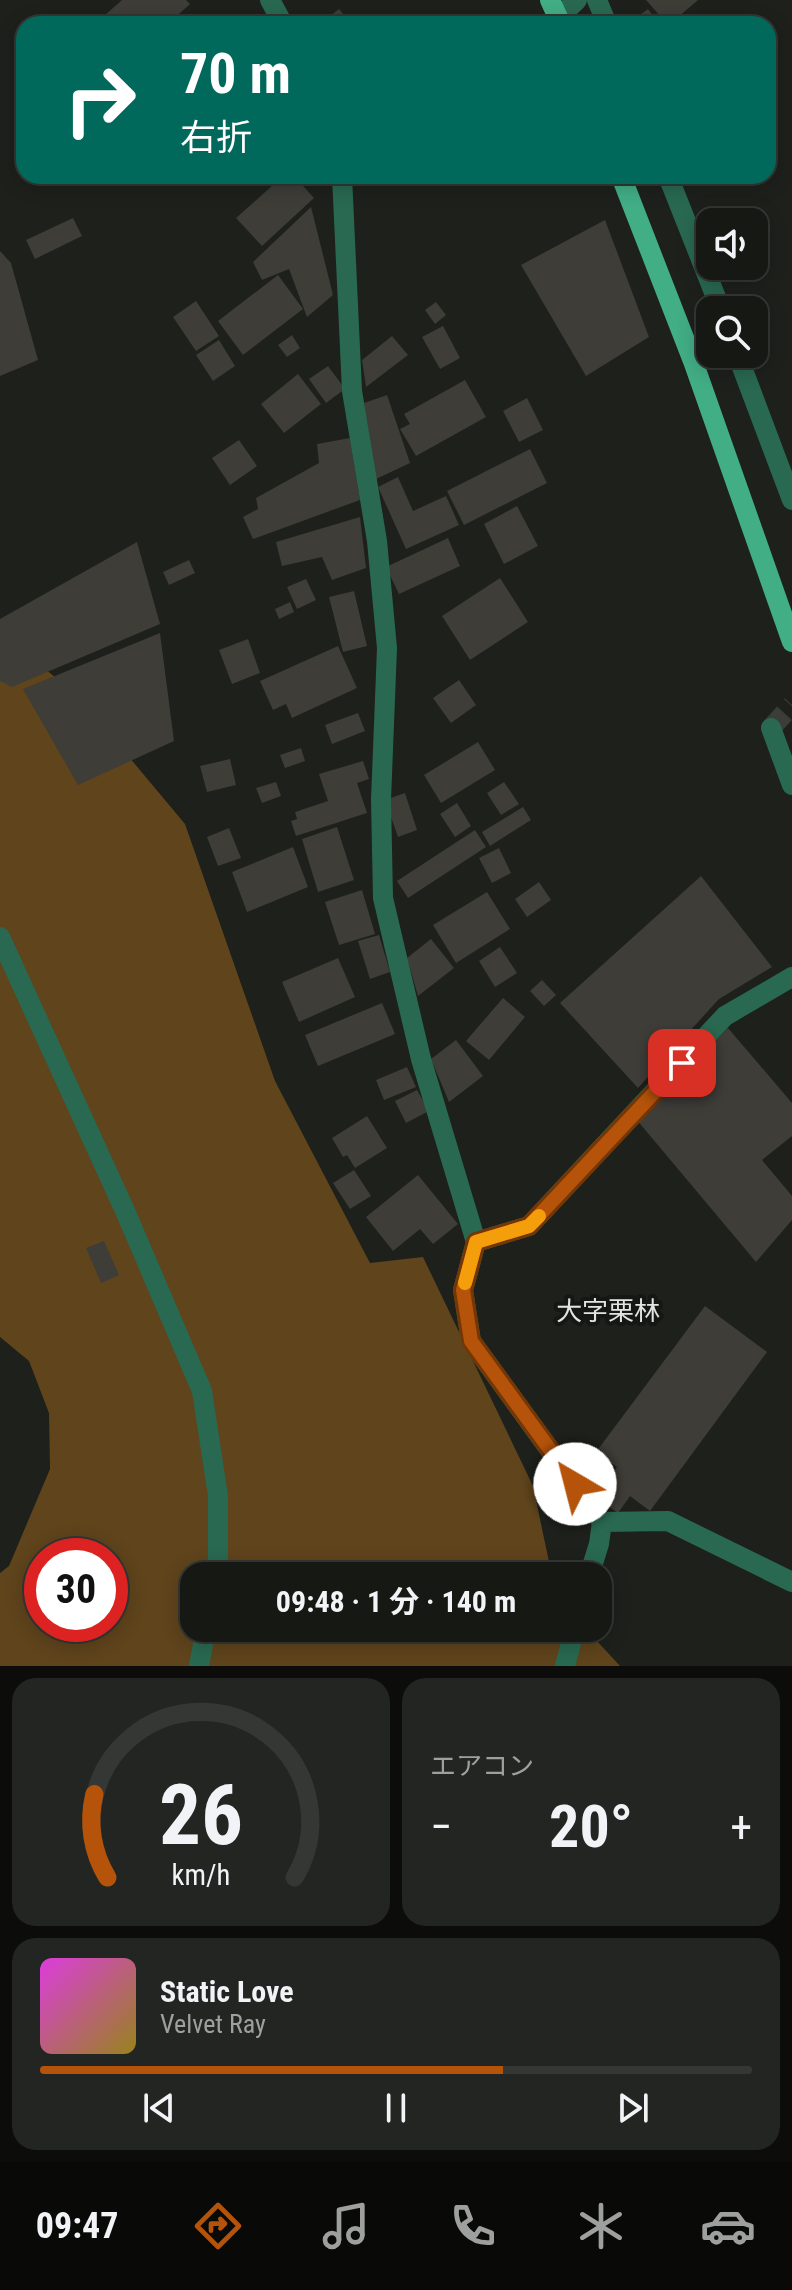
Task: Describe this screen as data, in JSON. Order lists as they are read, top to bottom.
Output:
{
  "districts": ["大字栗林"],
  "page": {
    "turn": ["70 m", "右折"],
    "limit": "30",
    "trip": "09:48 · 1 分 · 140 m",
    "tile": "エアコン",
    "heat": ["−", "20°", "+"],
    "song": ["Static Love", "Velvet Ray"],
    "tabs": "09:47",
    "gauge": ["26", "km/h"]
  }
}
